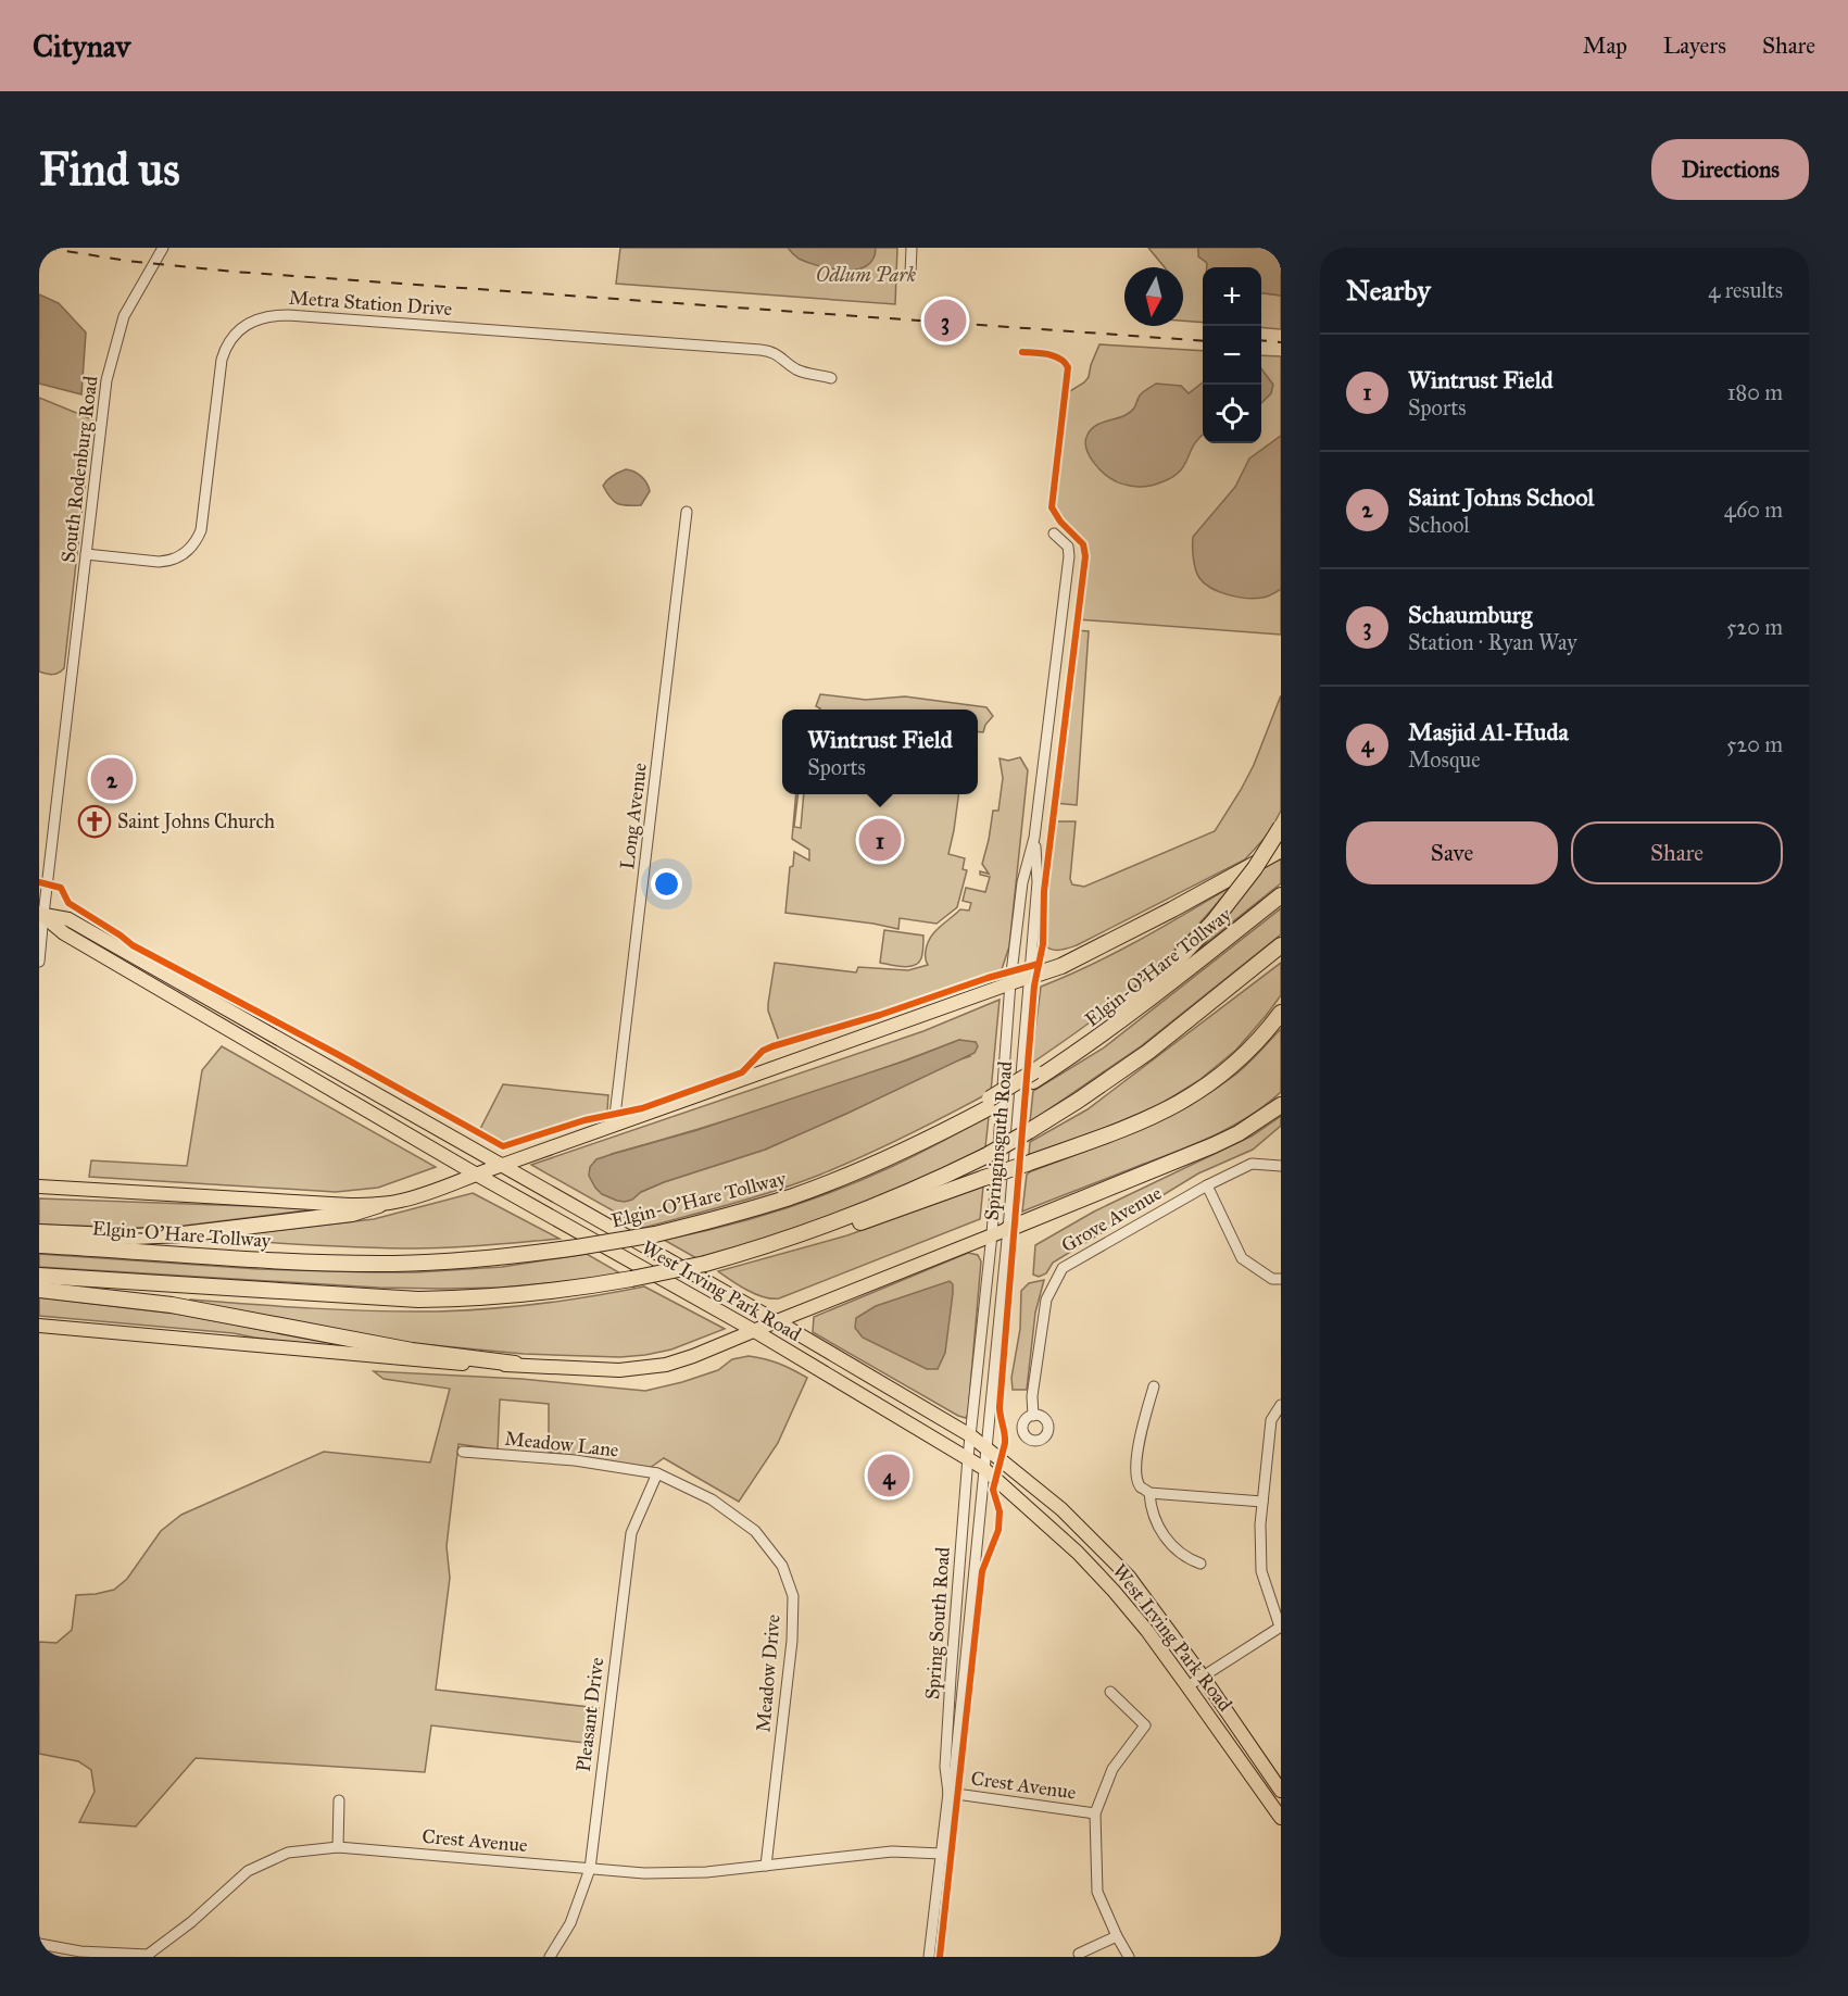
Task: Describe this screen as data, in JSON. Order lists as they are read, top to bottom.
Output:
{
  "streets": {
    "highway": ["Elgin-O'Hare Tollway"],
    "main road": ["West Irving Park Road"],
    "street": [
      "Metra Station Drive",
      "South Rodenburg Road",
      "Long Avenue",
      "Springinsguth Road",
      "Grove Avenue",
      "Meadow Lane",
      "Spring South Road",
      "Meadow Drive",
      "Pleasant Drive",
      "Crest Avenue"
    ]
  },
  "crossings": [
    ["Metra Station Drive", "South Rodenburg Road"],
    ["South Rodenburg Road", "West Irving Park Road"],
    ["Springinsguth Road", "West Irving Park Road"],
    ["Springinsguth Road", "Spring South Road"],
    ["West Irving Park Road", "Spring South Road"],
    ["Meadow Lane", "Meadow Drive"],
    ["Meadow Lane", "Pleasant Drive"],
    ["Spring South Road", "Crest Avenue"],
    ["Meadow Drive", "Pleasant Drive"],
    ["Meadow Drive", "Crest Avenue"],
    ["Pleasant Drive", "Crest Avenue"]
  ],
  "parks": ["Odlum Park"],
  "places": {
    "church": ["Saint Johns Church"]
  },
  "north": "bottom",
  "page": {
    "header": "Citynav",
    "nav": ["Map", "Layers", "Share"],
    "buttons": [
      "Directions",
      ["Save", "Share"]
    ],
    "title": "Find us",
    "heading": ["Nearby", "4 results"],
    "map_buttons": ["+", "−"],
    "pins": [
      "3",
      "2",
      "1",
      "4"
    ],
    "list": [
      {
        "mark": "1",
        "name": "Wintrust Field",
        "note": "Sports",
        "value": "180 m"
      },
      {
        "mark": "2",
        "name": "Saint Johns School",
        "note": "School",
        "value": "460 m"
      },
      {
        "mark": "3",
        "name": "Schaumburg",
        "note": "Station · Ryan Way",
        "value": "520 m"
      },
      {
        "mark": "4",
        "name": "Masjid Al-Huda",
        "note": "Mosque",
        "value": "520 m"
      }
    ],
    "popup": ["Wintrust Field", "Sports"]
  }
}
